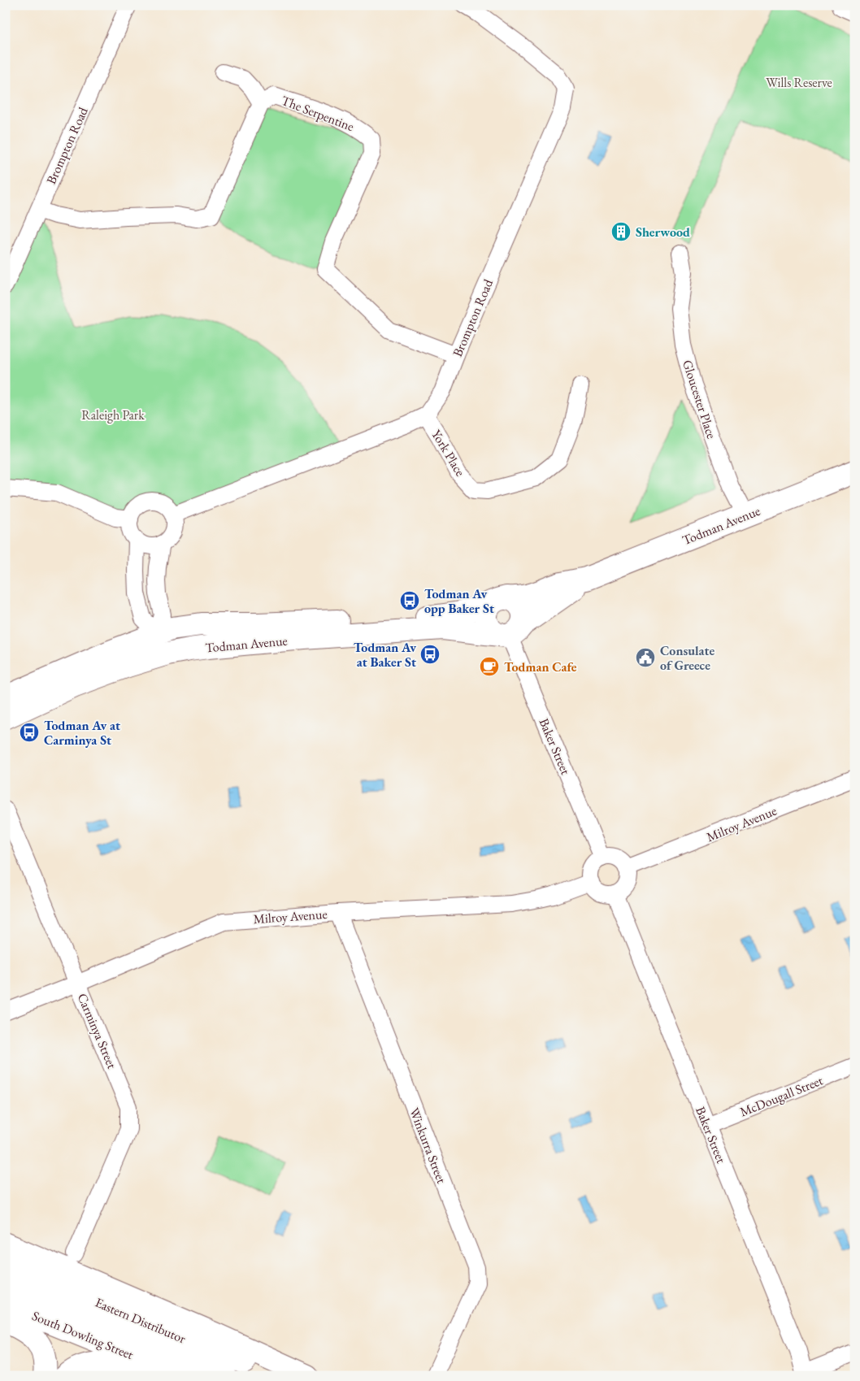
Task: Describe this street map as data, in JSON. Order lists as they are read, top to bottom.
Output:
{
  "streets": {
    "main road": ["Todman Avenue", "Eastern Distributor", "South Dowling Street"],
    "street": [
      "The Serpentine",
      "Brompton Road",
      "Gloucester Place",
      "York Place",
      "Baker Street",
      "Milroy Avenue",
      "Carminya Street",
      "McDougall Street",
      "Winkurra Street"
    ]
  },
  "crossings": [
    ["The Serpentine", "Brompton Road"],
    ["Brompton Road", "York Place"],
    ["Gloucester Place", "Todman Avenue"],
    ["Todman Avenue", "Baker Street"],
    ["Baker Street", "Milroy Avenue"],
    ["Baker Street", "McDougall Street"],
    ["Milroy Avenue", "Carminya Street"],
    ["Milroy Avenue", "Winkurra Street"]
  ],
  "parks": ["Wills Reserve", "Raleigh Park"],
  "places": {
    "building": ["Sherwood"],
    "bus stop": ["Todman Av opp Baker St", "Todman Av at Baker St", "Todman Av at Carminya St"],
    "public building": ["Consulate of Greece"],
    "cafe": ["Todman Cafe"]
  }
}
